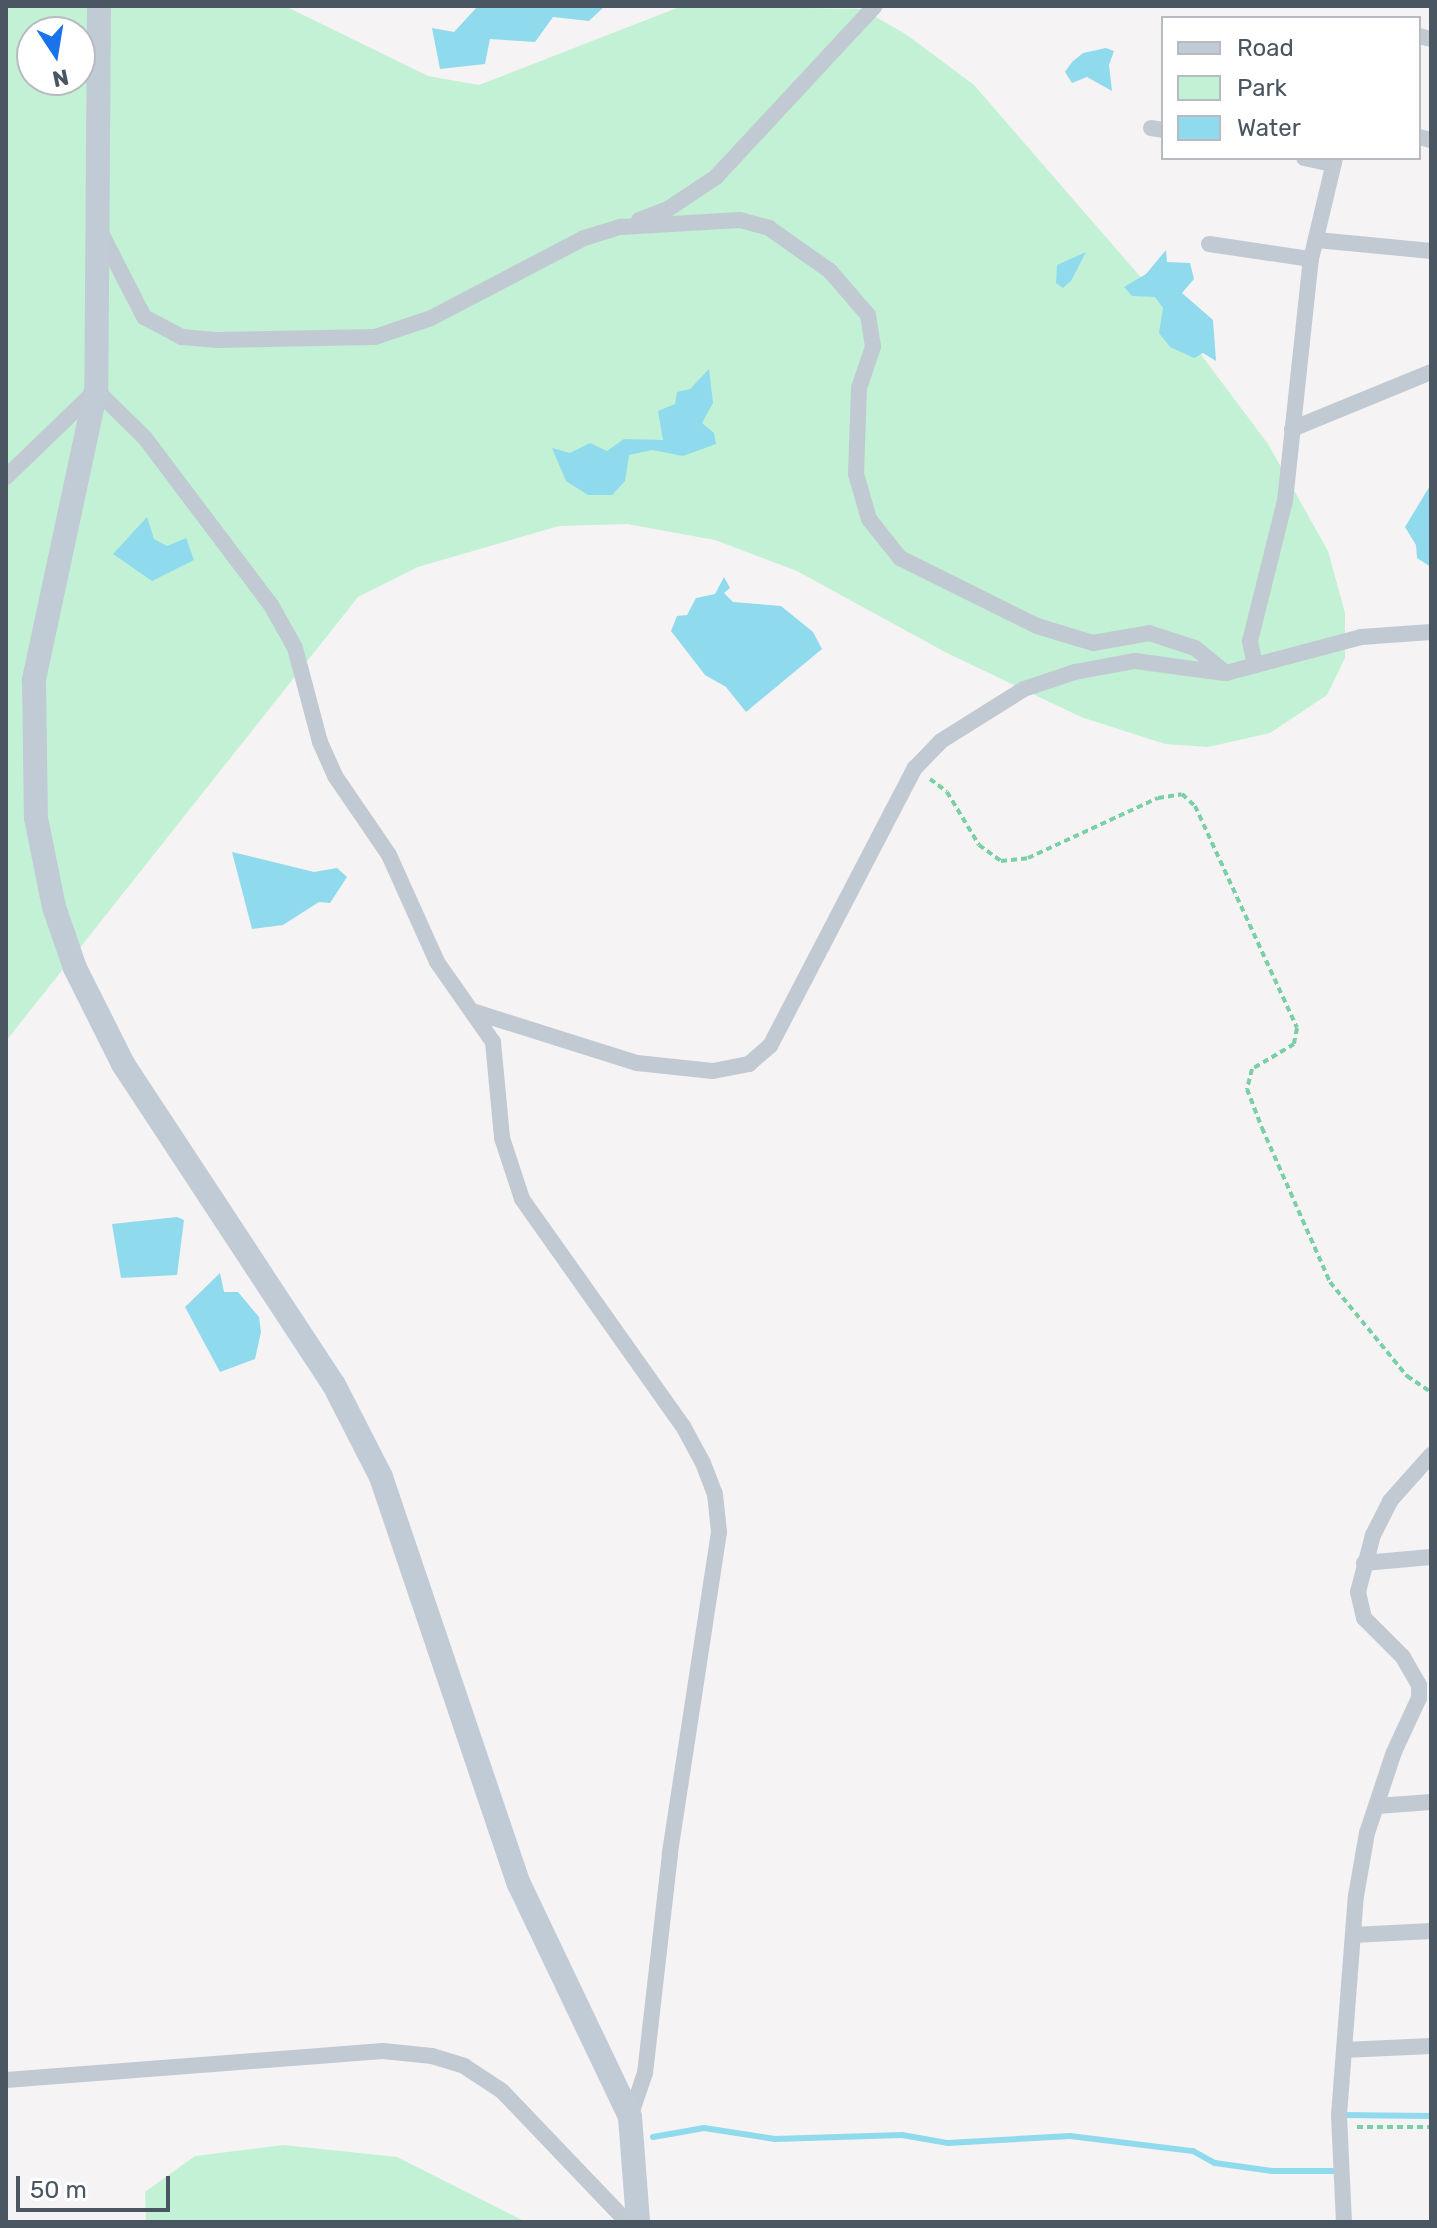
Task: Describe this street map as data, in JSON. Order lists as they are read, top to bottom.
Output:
{
  "legend": ["Road", "Park", "Water"],
  "scale_bar": "50 m",
  "north": "bottom"
}
